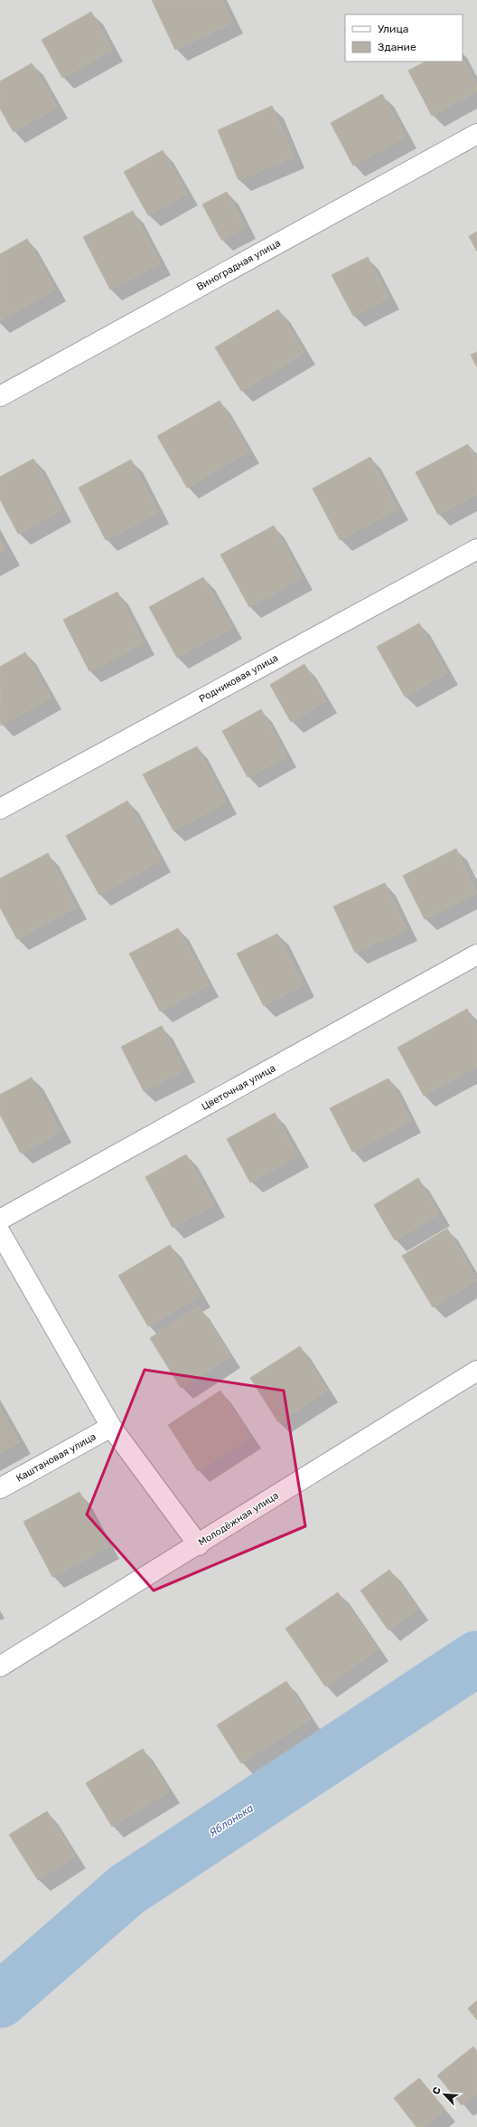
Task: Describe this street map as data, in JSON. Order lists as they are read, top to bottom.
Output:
{
  "streets": {
    "street": [
      "Виноградная улица",
      "Родниковая улица",
      "Цветочная улица",
      "Каштановая улица",
      "Молодёжная улица"
    ]
  },
  "water": ["Яблонька"],
  "legend": ["Улица", "Здание"],
  "north": "top left"
}
